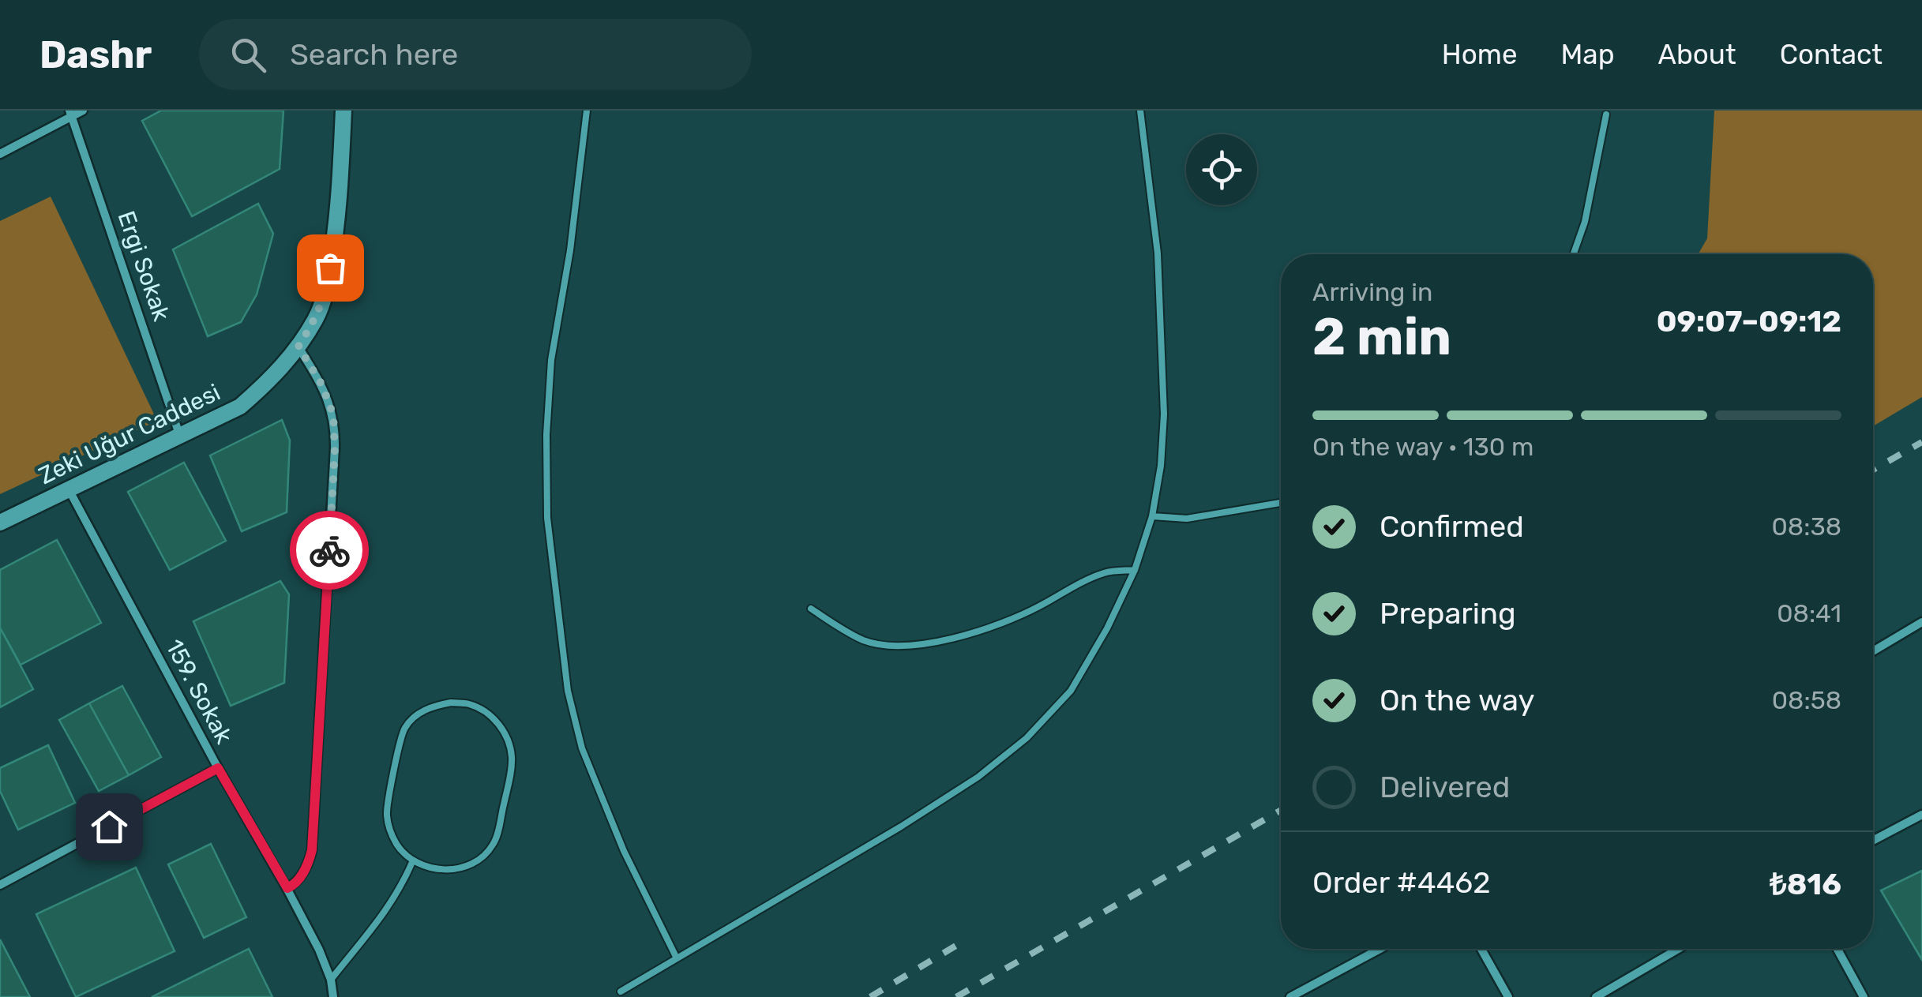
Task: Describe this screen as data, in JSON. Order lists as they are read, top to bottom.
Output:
{
  "streets": {
    "main road": ["Zeki Uğur Caddesi"],
    "street": ["Ergi Sokak", "159. Sokak"]
  },
  "crossings": [
    ["Ergi Sokak", "Zeki Uğur Caddesi"],
    ["Zeki Uğur Caddesi", "159. Sokak"]
  ],
  "page": {
    "header": "Dashr",
    "search": "Search here",
    "nav": [
      "Home",
      "Map",
      "About",
      "Contact"
    ],
    "heading": ["2 min", "Arriving in", "09:07–09:12"],
    "panel": ["Order #4462", "₺816"],
    "bar": "On the way · 130 m",
    "list": [
      ["Confirmed", "08:38"],
      ["Preparing", "08:41"],
      ["On the way", "08:58"],
      "Delivered"
    ]
  }
}
